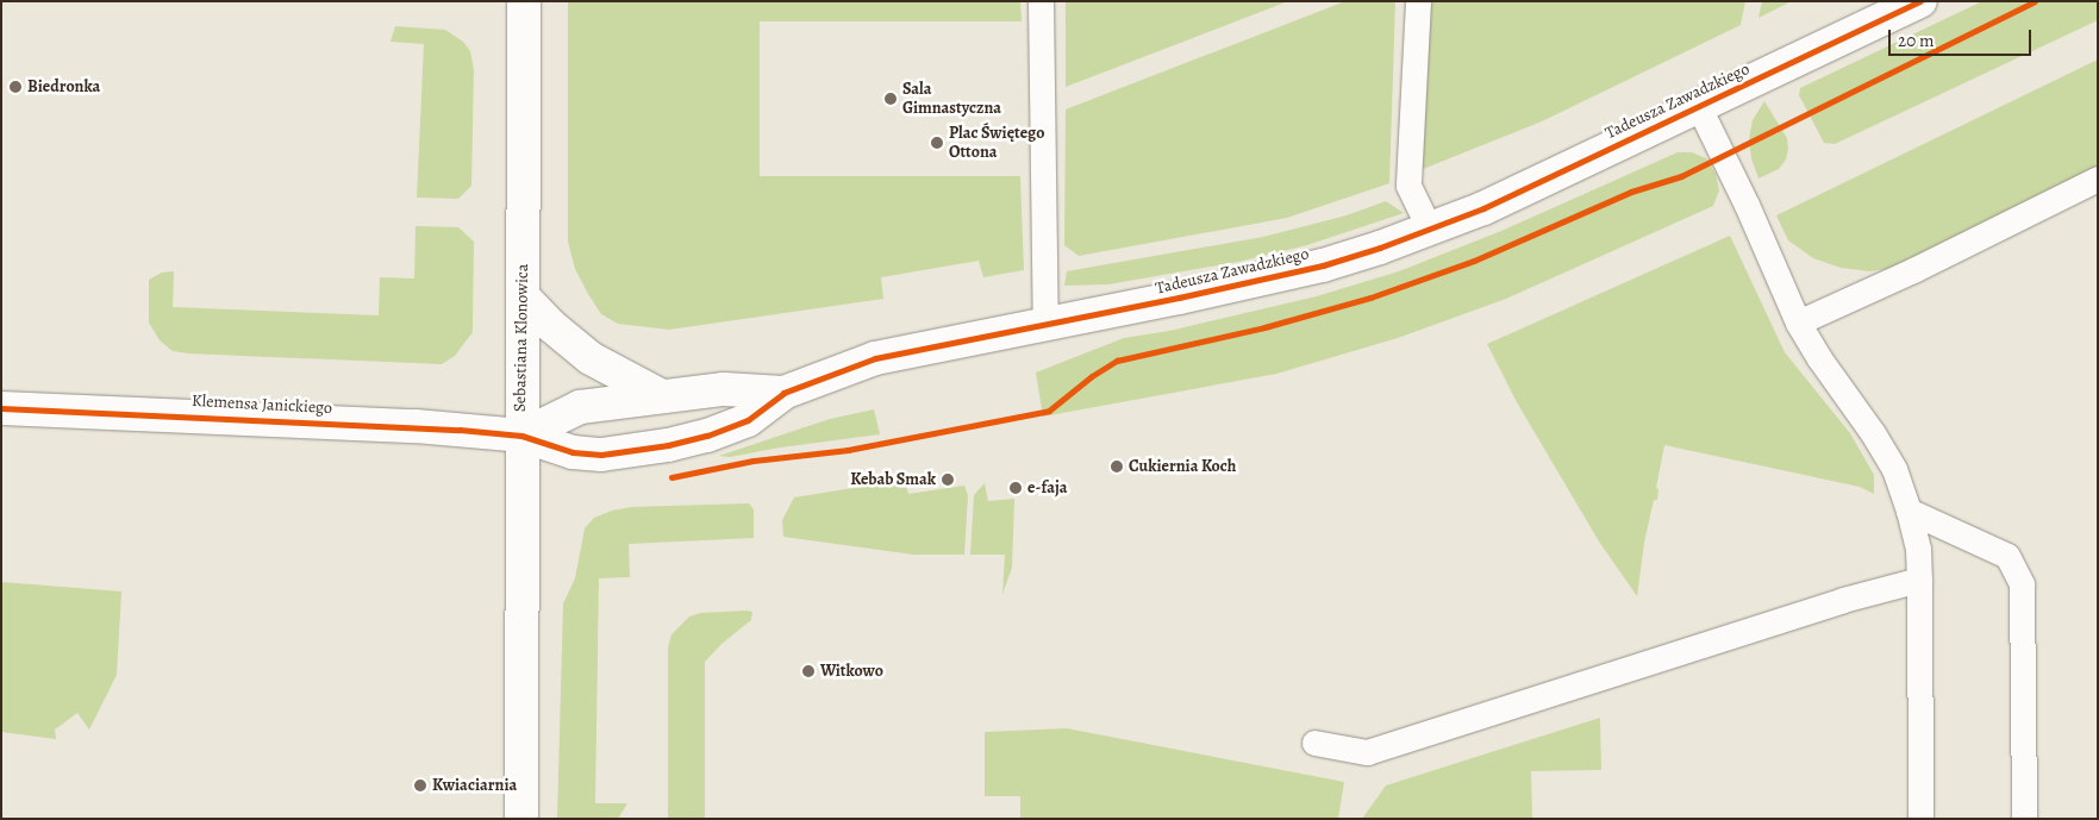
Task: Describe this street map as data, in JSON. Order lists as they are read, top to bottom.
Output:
{
  "streets": {
    "street": ["Tadeusza Zawadzkiego", "Sebastiana Klonowica", "Klemensa Janickiego"]
  },
  "crossings": [
    ["Tadeusza Zawadzkiego", "Sebastiana Klonowica"],
    ["Tadeusza Zawadzkiego", "Klemensa Janickiego"],
    ["Sebastiana Klonowica", "Klemensa Janickiego"]
  ],
  "places": [
    "Biedronka",
    "Sala Gimnastyczna",
    "Plac Świętego Ottona",
    "Cukiernia Koch",
    "Kebab Smak",
    "e-faja",
    "Witkowo",
    "Kwiaciarnia"
  ],
  "scale_bar": "20 m"
}
